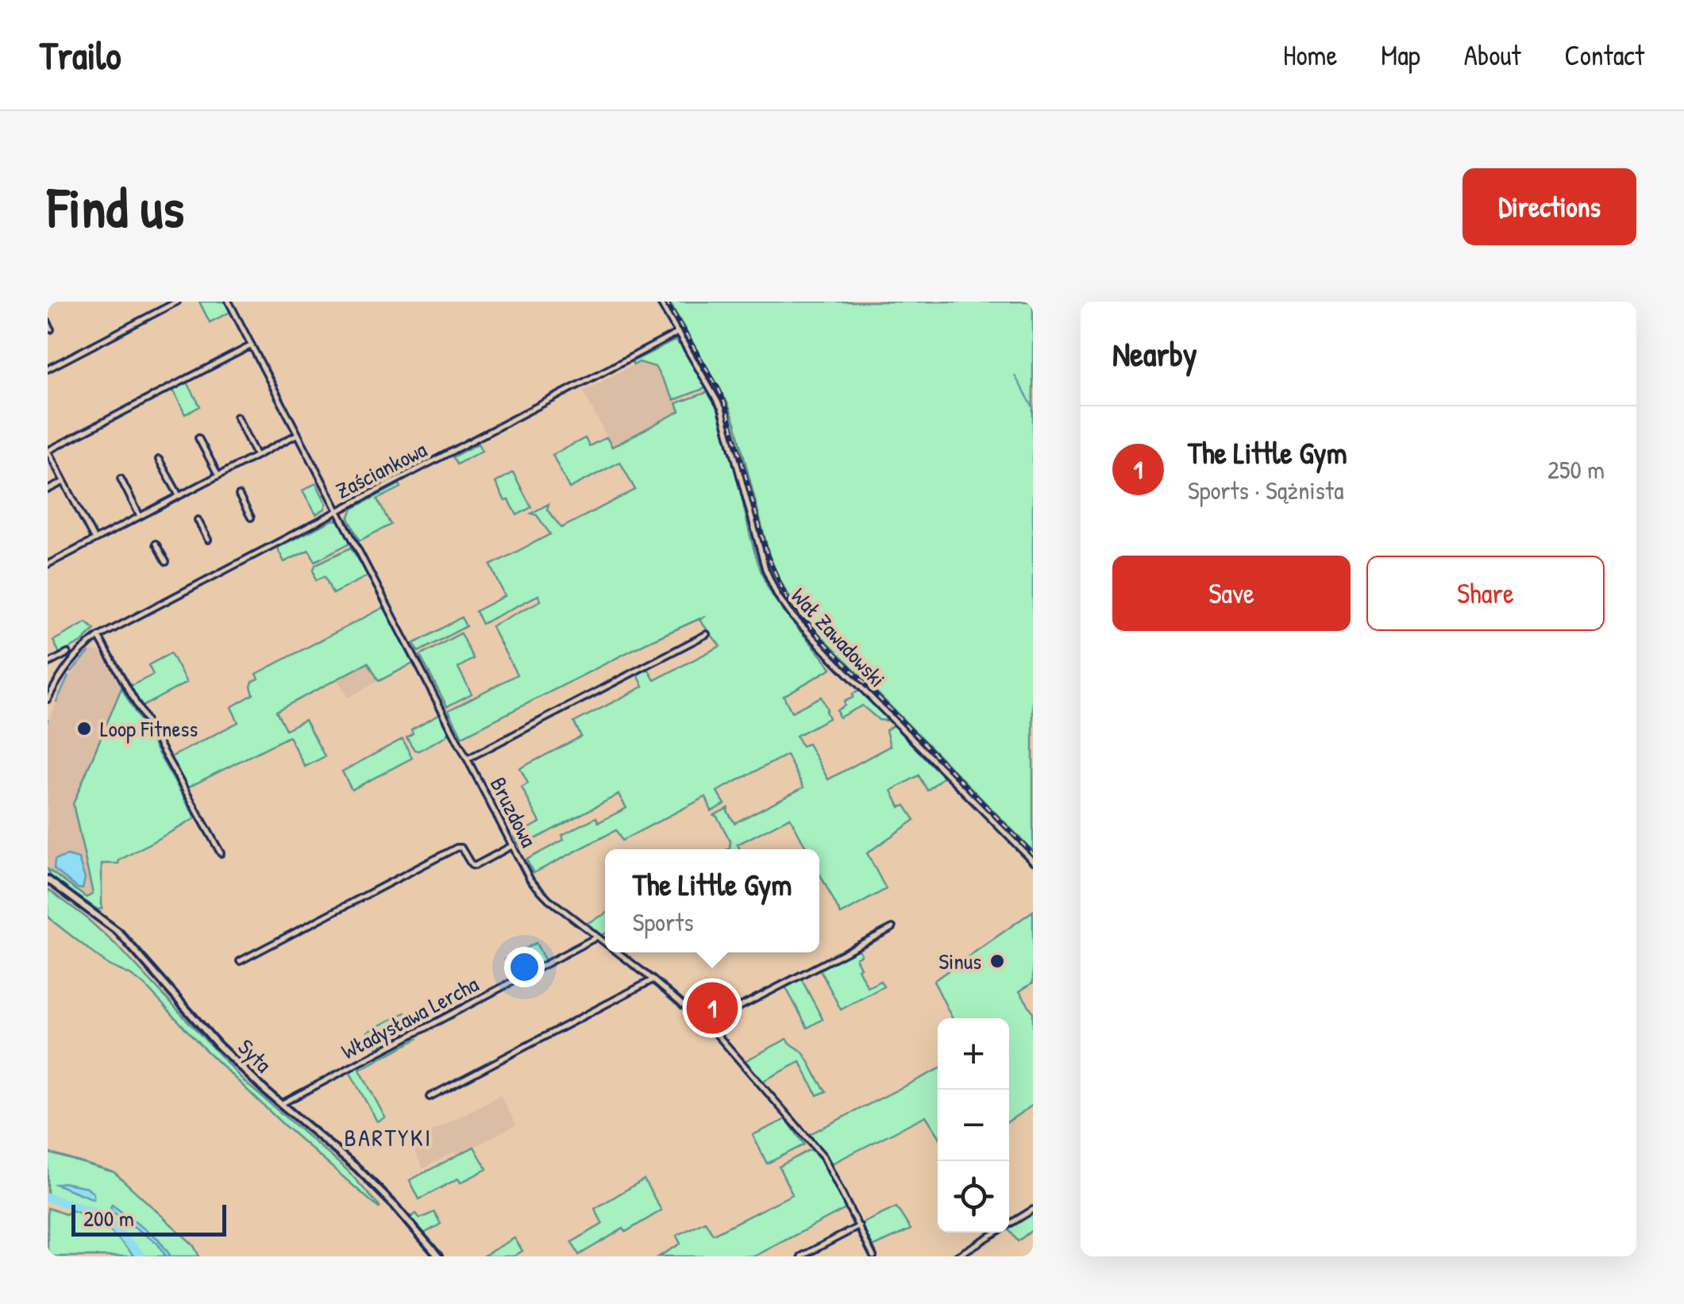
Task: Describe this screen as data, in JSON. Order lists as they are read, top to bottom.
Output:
{
  "streets": {
    "street": [
      "Zaściankowa",
      "Wał Zawadowski",
      "Bruzdowa",
      "Władysława Lercha",
      "Syta"
    ]
  },
  "crossings": [
    ["Zaściankowa", "Wał Zawadowski"],
    ["Zaściankowa", "Bruzdowa"],
    ["Bruzdowa", "Władysława Lercha"],
    ["Władysława Lercha", "Syta"]
  ],
  "districts": ["BARTYKI"],
  "places": ["Loop Fitness", "Sinus"],
  "scale_bar": "200 m",
  "page": {
    "header": "Trailo",
    "nav": [
      "Home",
      "Map",
      "About",
      "Contact"
    ],
    "buttons": [
      "Directions",
      ["Save", "Share"]
    ],
    "title": "Find us",
    "heading": "Nearby",
    "list": [
      {
        "mark": "1",
        "name": "The Little Gym",
        "note": "Sports · Sążnista",
        "value": "250 m"
      }
    ],
    "popup": ["The Little Gym", "Sports"],
    "pins": "1",
    "map_buttons": ["+", "−"],
    "scale": "200 m"
  }
}
